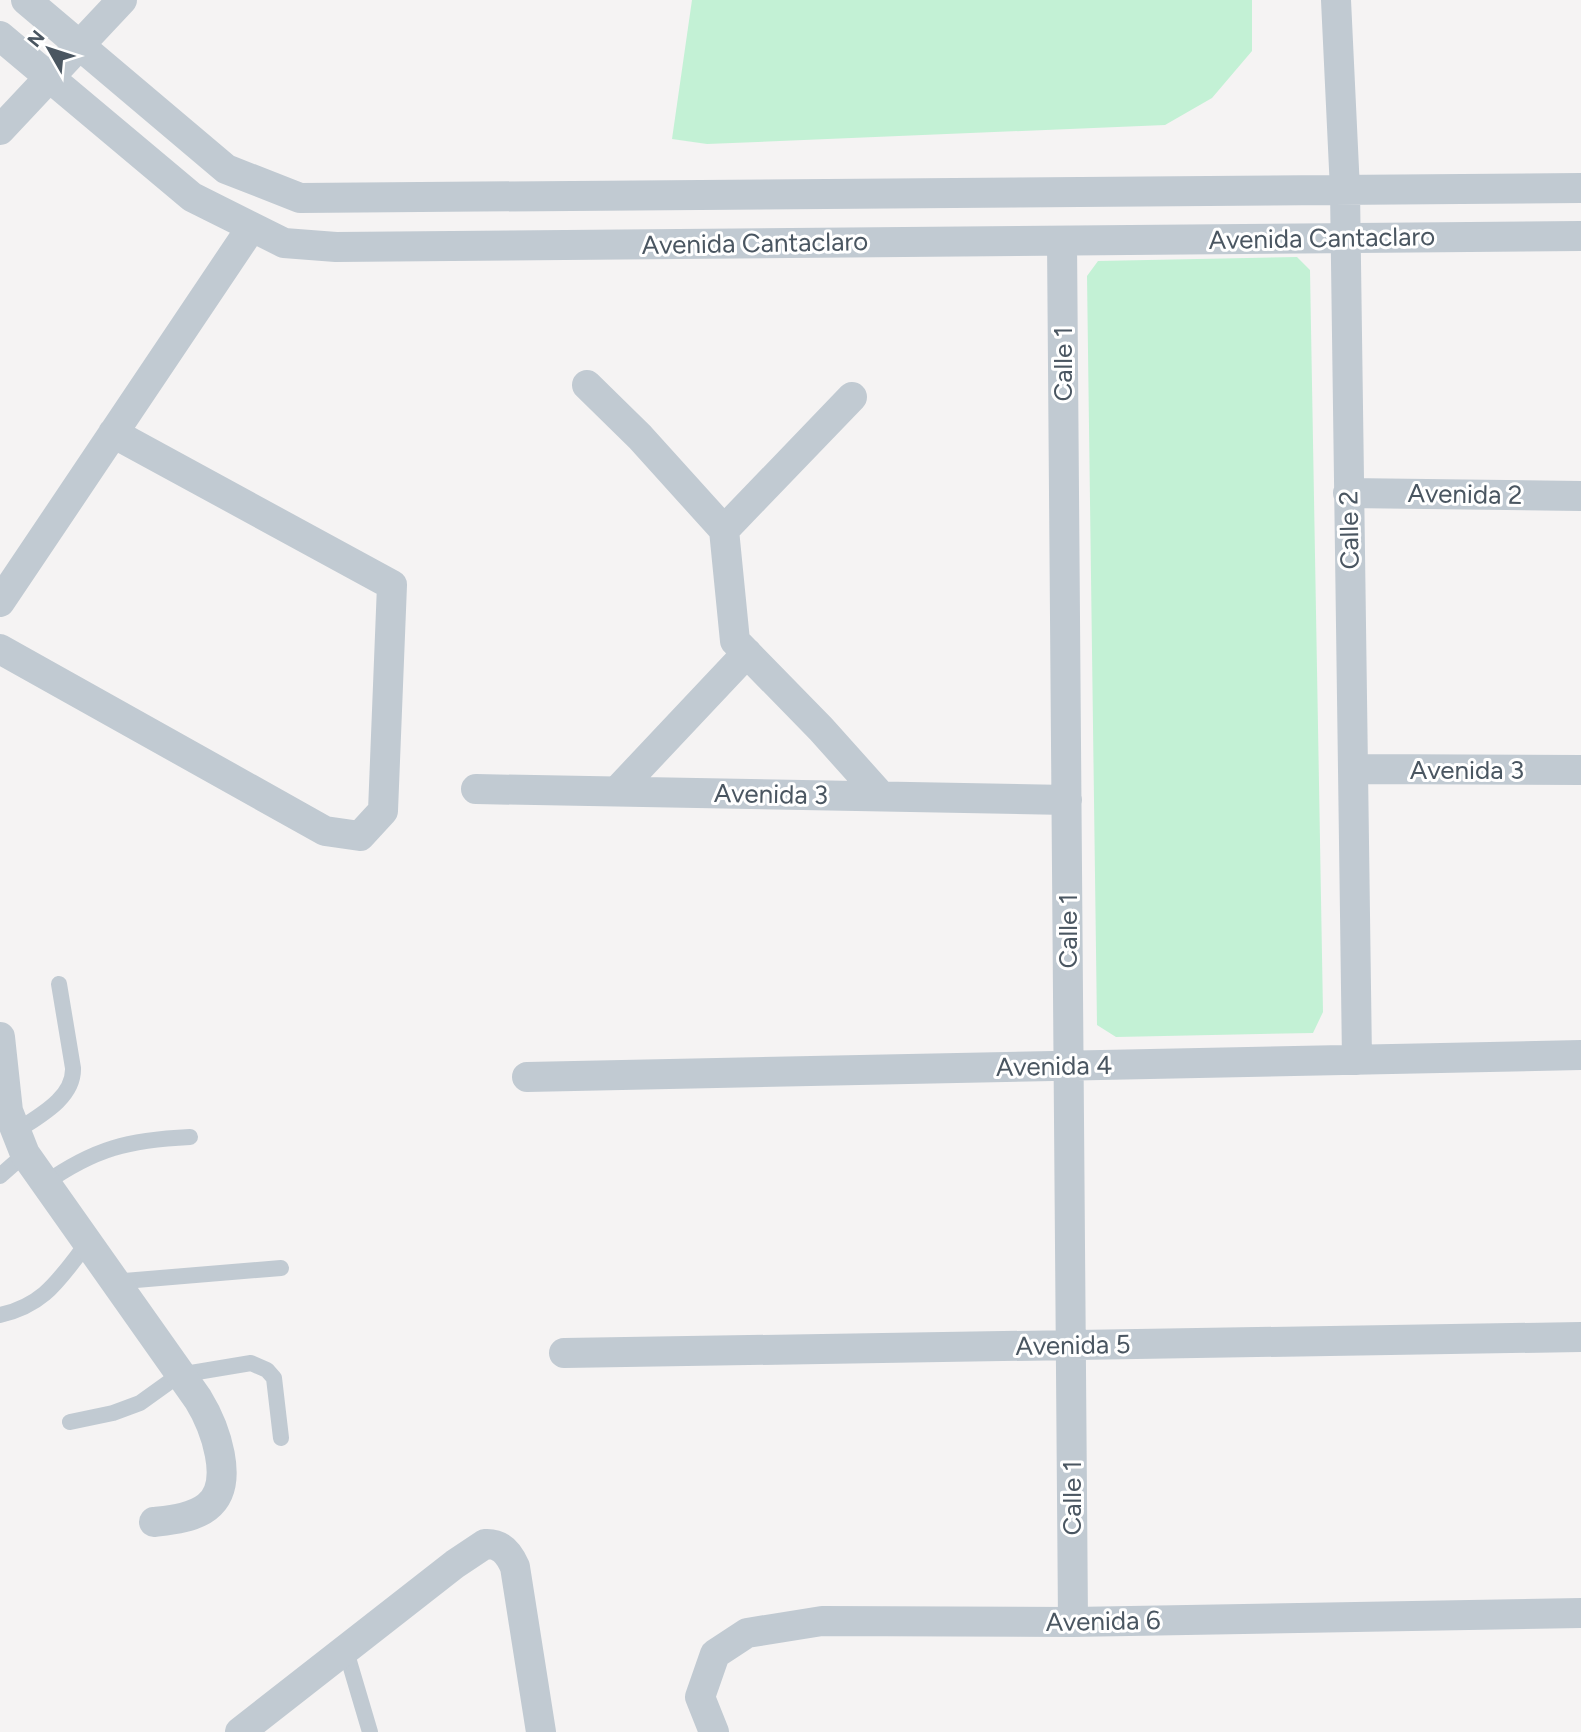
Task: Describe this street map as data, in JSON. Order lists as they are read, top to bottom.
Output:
{
  "streets": {
    "street": [
      "Avenida Cantaclaro",
      "Calle 1",
      "Avenida 2",
      "Calle 2",
      "Avenida 3",
      "Avenida 4",
      "Avenida 5",
      "Avenida 6"
    ]
  },
  "crossings": [
    ["Avenida Cantaclaro", "Calle 1"],
    ["Avenida Cantaclaro", "Calle 2"],
    ["Calle 1", "Avenida 3"],
    ["Calle 1", "Avenida 4"],
    ["Calle 1", "Avenida 5"],
    ["Calle 1", "Avenida 6"],
    ["Avenida 2", "Calle 2"],
    ["Calle 2", "Avenida 3"],
    ["Calle 2", "Avenida 4"]
  ],
  "north": "top left"
}
